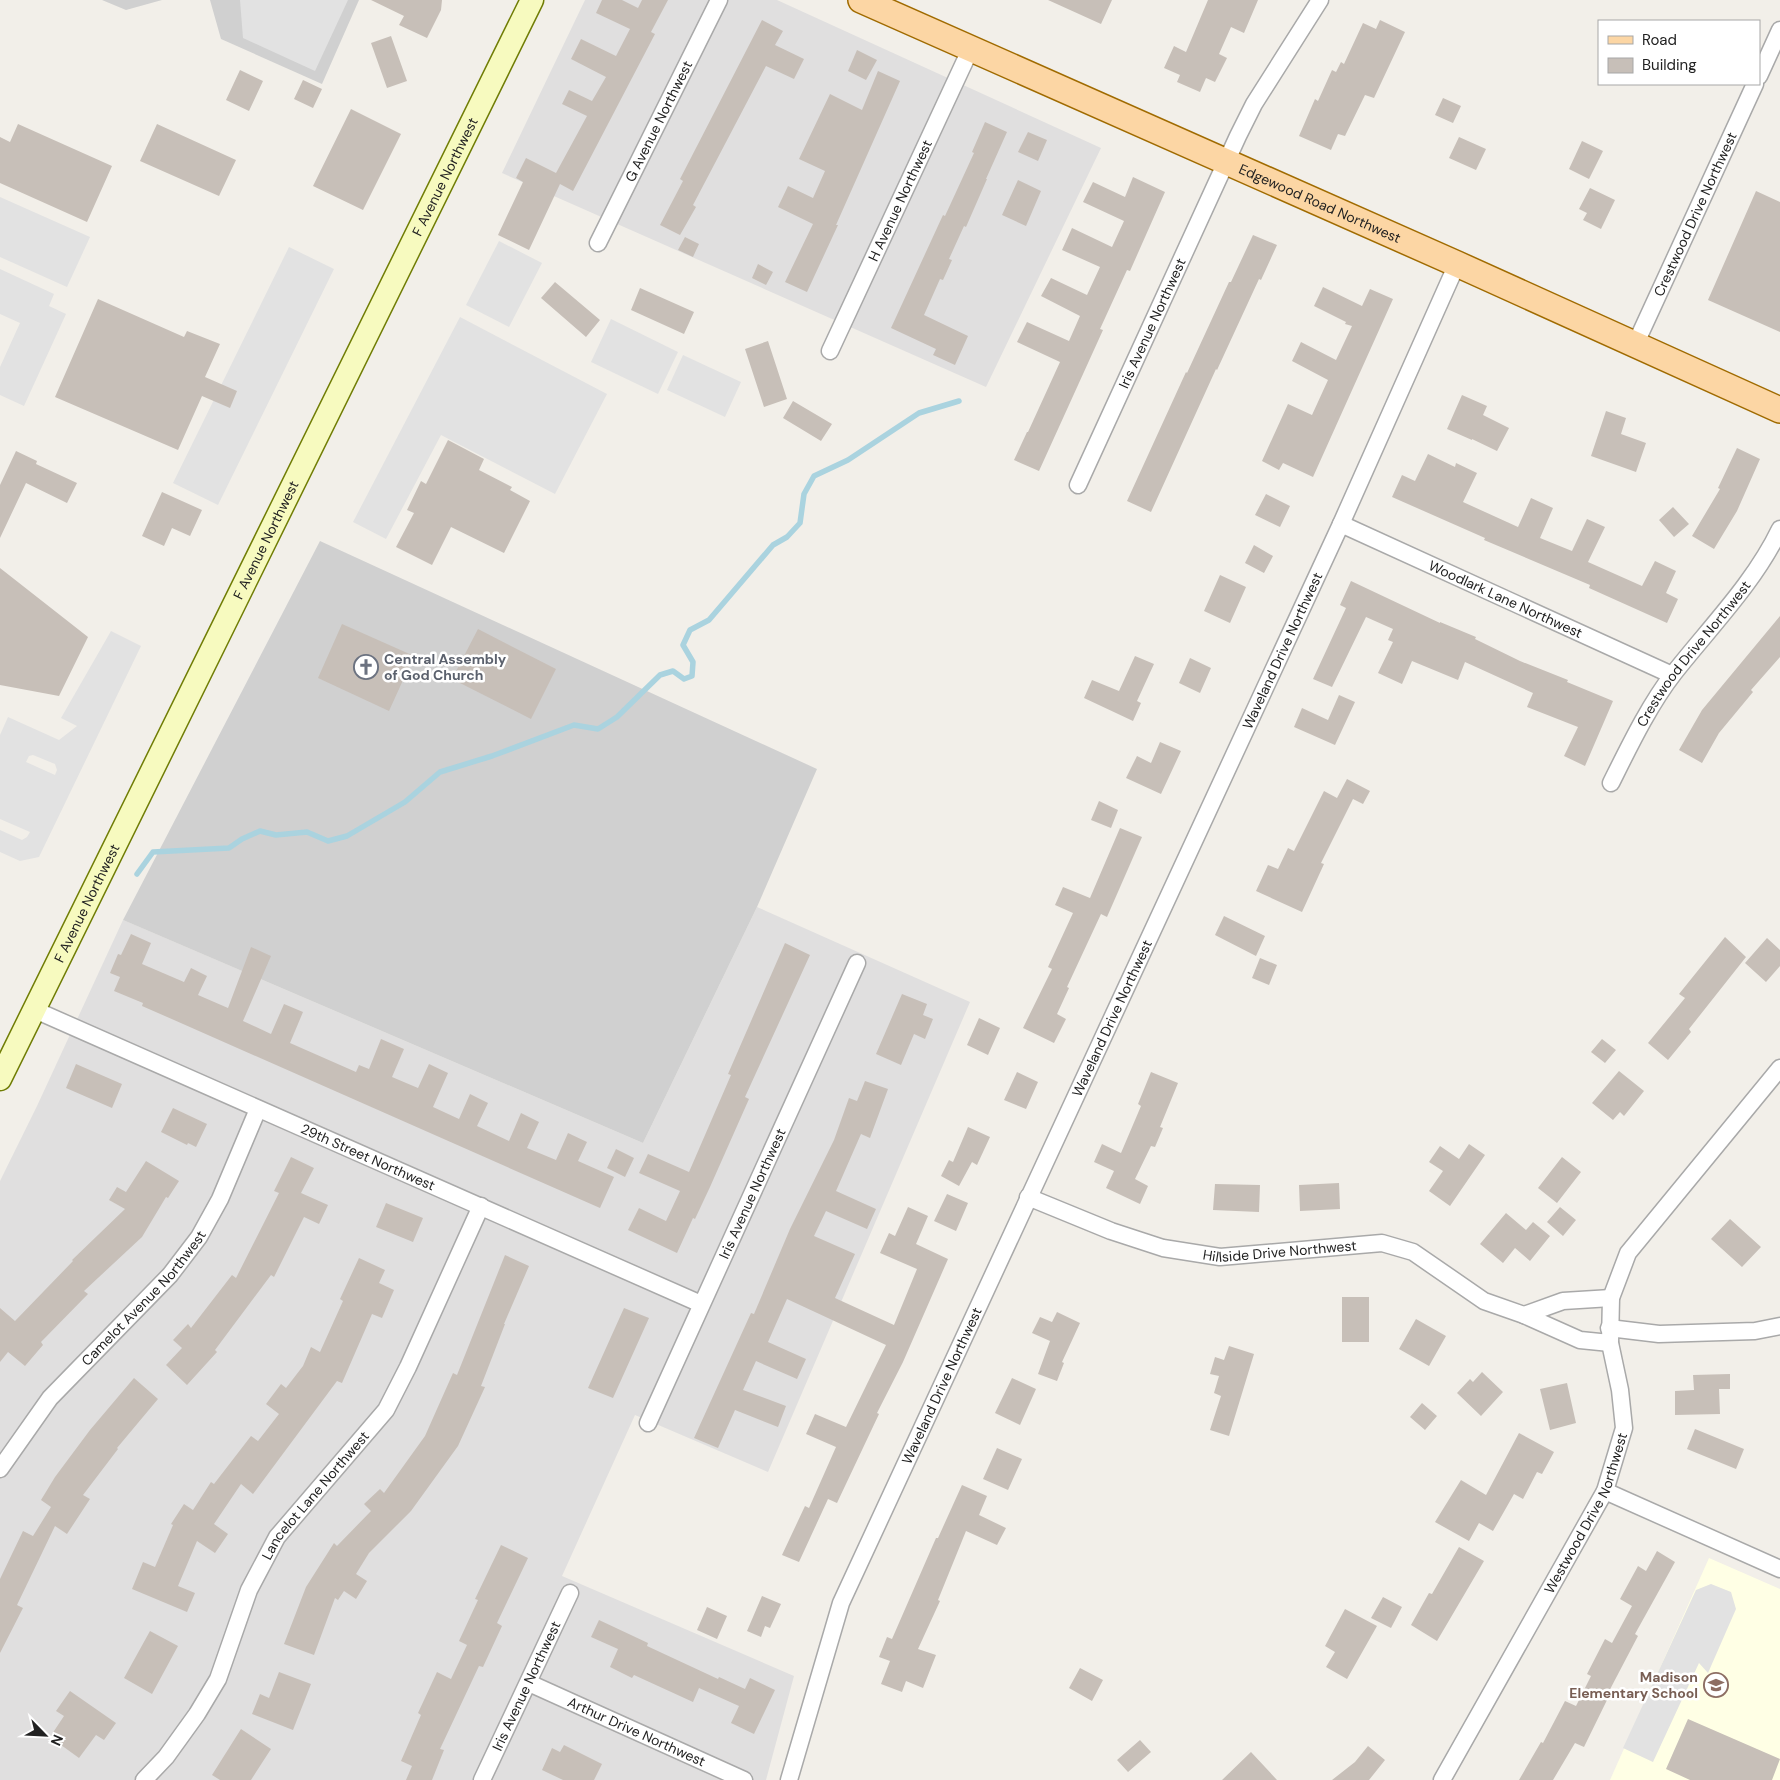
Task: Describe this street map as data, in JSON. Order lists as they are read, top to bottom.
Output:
{
  "streets": {
    "main road": ["F Avenue Northwest", "Edgewood Road Northwest"],
    "street": [
      "G Avenue Northwest",
      "H Avenue Northwest",
      "Crestwood Drive Northwest",
      "Iris Avenue Northwest",
      "Woodlark Lane Northwest",
      "Waveland Drive Northwest",
      "29th Street Northwest",
      "Hillside Drive Northwest",
      "Camelot Avenue Northwest",
      "Lancelot Lane Northwest",
      "Westwood Drive Northwest",
      "Arthur Drive Northwest"
    ]
  },
  "crossings": [
    ["F Avenue Northwest", "29th Street Northwest"],
    ["H Avenue Northwest", "Edgewood Road Northwest"],
    ["Edgewood Road Northwest", "Crestwood Drive Northwest"],
    ["Edgewood Road Northwest", "Iris Avenue Northwest"],
    ["Edgewood Road Northwest", "Waveland Drive Northwest"],
    ["Crestwood Drive Northwest", "Woodlark Lane Northwest"],
    ["Iris Avenue Northwest", "29th Street Northwest"],
    ["Iris Avenue Northwest", "Arthur Drive Northwest"],
    ["Woodlark Lane Northwest", "Waveland Drive Northwest"],
    ["Waveland Drive Northwest", "Hillside Drive Northwest"],
    ["29th Street Northwest", "Camelot Avenue Northwest"],
    ["29th Street Northwest", "Lancelot Lane Northwest"],
    ["Hillside Drive Northwest", "Westwood Drive Northwest"]
  ],
  "places": {
    "church": ["Central Assembly of God Church"],
    "school or university": ["Madison Elementary School"]
  },
  "legend": ["Road", "Building"],
  "north": "bottom right"
}
